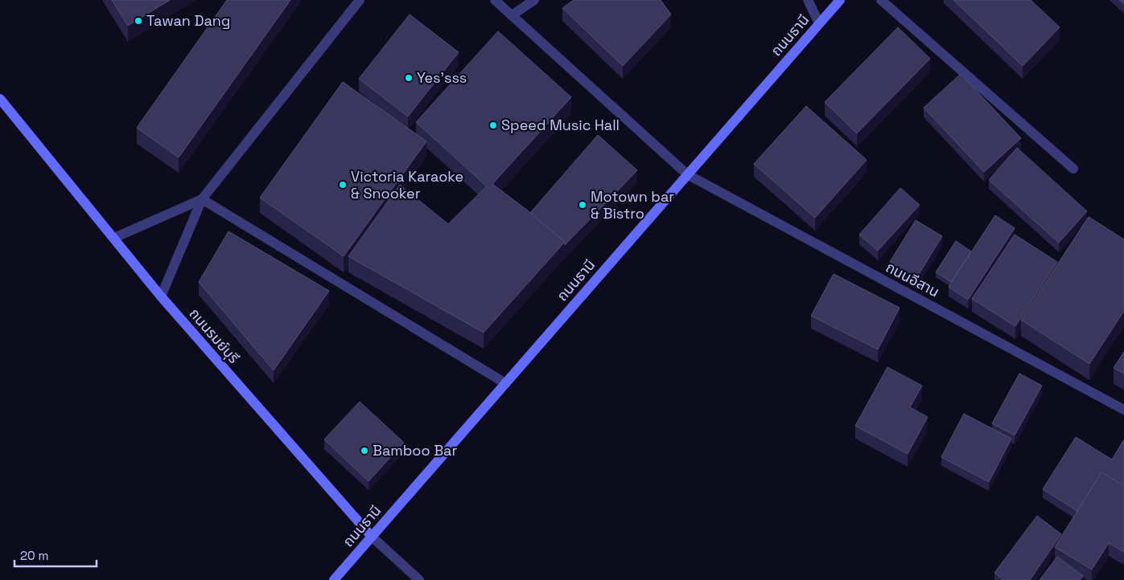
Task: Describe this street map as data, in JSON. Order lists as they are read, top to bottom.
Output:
{
  "streets": {
    "street": ["ถนนธานี", "ถนนอีสาน", "ถนนรมย์บุรี"]
  },
  "crossings": [
    ["ถนนธานี", "ถนนอีสาน"],
    ["ถนนธานี", "ถนนรมย์บุรี"]
  ],
  "places": [
    "Tawan Dang",
    "Yes'sss",
    "Speed Music Hall",
    "Victoria Karaoke & Snooker",
    "Motown bar & Bistro",
    "Bamboo Bar"
  ],
  "scale_bar": "20 m"
}
